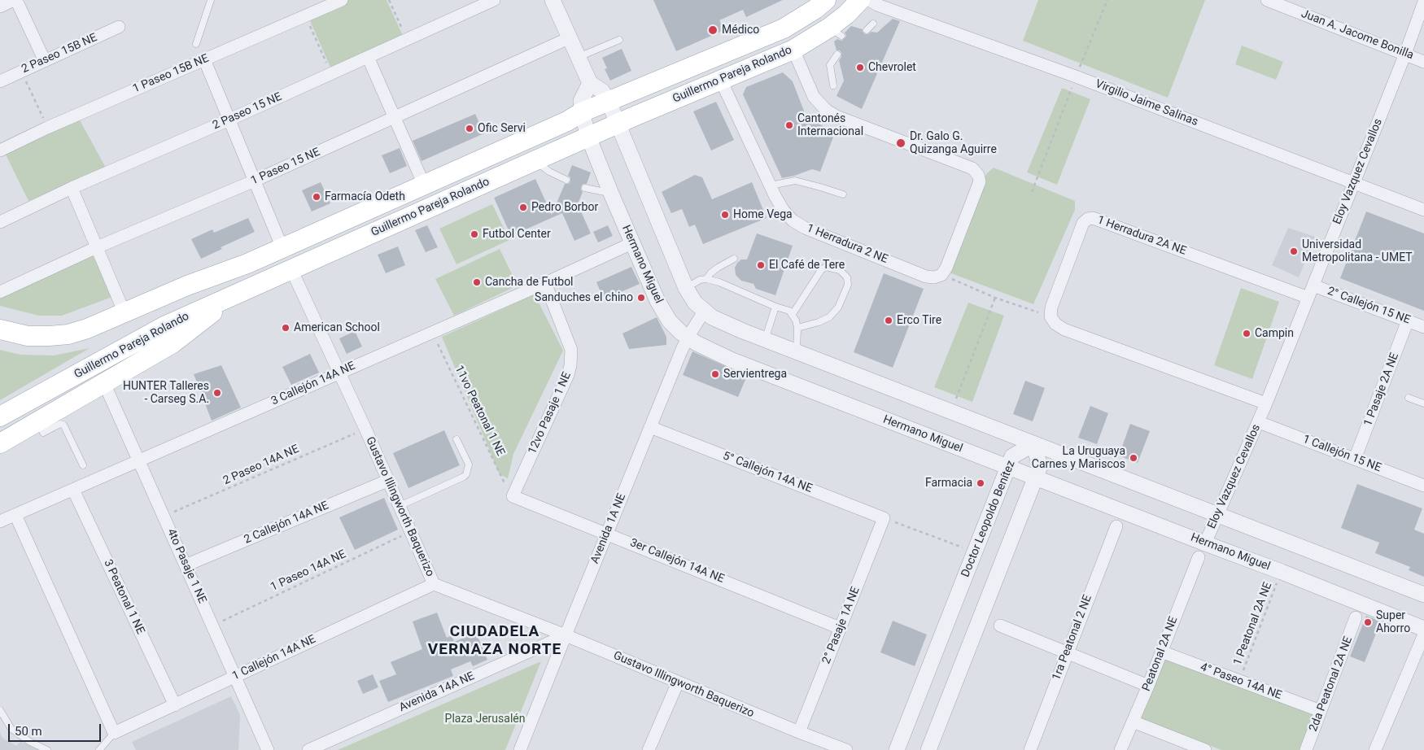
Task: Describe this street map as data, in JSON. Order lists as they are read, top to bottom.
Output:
{
  "streets": {
    "main road": ["Guillermo Pareja Rolando"],
    "street": [
      "Juan A. Jacome Bonilla",
      "2 Paseo 15B NE",
      "1 Paseo 15B NE",
      "Virgilio Jaime Salinas",
      "2 Paseo 15 NE",
      "1 Paseo 15 NE",
      "Eloy Vazquez Cevallos",
      "1 Herradura 2A NE",
      "1 Herradura 2 NE",
      "Hermano Miguel",
      "2° Callejón 15 NE",
      "3 Callejón 14A NE",
      "1 Pasaje 2A NE",
      "12vo Pasaje 1 NE",
      "1 Callejón 15 NE",
      "5° Callejón 14A NE",
      "Gustavo Illingworth Baquerizo",
      "Doctor Leopoldo Benítez",
      "2 Callejón 14A NE",
      "Avenida 1A NE",
      "3er Callejón 14A NE",
      "4to Pasaje 1 NE",
      "3 Peatonal 1 NE",
      "2° Pasaje 1A NE",
      "1ra Peatonal 2 NE",
      "Peatonal 2A NE",
      "1 Callejón 14A NE",
      "4° Paseo 14A NE",
      "2da Peatonal 2A NE",
      "Avenida 14A NE"
    ],
    "path": [
      "11vo Peatonal 1 NE",
      "2 Paseo 14A NE",
      "1 Paseo 14A NE",
      "1 Peatonal 2A NE"
    ]
  },
  "crossings": [
    ["Juan A. Jacome Bonilla", "Eloy Vazquez Cevallos"],
    ["Guillermo Pareja Rolando", "1 Herradura 2 NE"],
    ["Guillermo Pareja Rolando", "Hermano Miguel"],
    ["Guillermo Pareja Rolando", "Gustavo Illingworth Baquerizo"],
    ["Virgilio Jaime Salinas", "Eloy Vazquez Cevallos"],
    ["Eloy Vazquez Cevallos", "1 Herradura 2A NE"],
    ["Eloy Vazquez Cevallos", "Hermano Miguel"],
    ["Eloy Vazquez Cevallos", "2° Callejón 15 NE"],
    ["Eloy Vazquez Cevallos", "1 Callejón 15 NE"],
    ["Hermano Miguel", "Doctor Leopoldo Benítez"],
    ["Hermano Miguel", "Avenida 1A NE"],
    ["Hermano Miguel", "1 Peatonal 2A NE"],
    ["2° Callejón 15 NE", "1 Pasaje 2A NE"],
    ["3 Callejón 14A NE", "11vo Peatonal 1 NE"],
    ["3 Callejón 14A NE", "12vo Pasaje 1 NE"],
    ["3 Callejón 14A NE", "Gustavo Illingworth Baquerizo"],
    ["3 Callejón 14A NE", "4to Pasaje 1 NE"],
    ["3 Callejón 14A NE", "3 Peatonal 1 NE"],
    ["1 Pasaje 2A NE", "1 Callejón 15 NE"],
    ["11vo Peatonal 1 NE", "12vo Pasaje 1 NE"],
    ["11vo Peatonal 1 NE", "3er Callejón 14A NE"],
    ["12vo Pasaje 1 NE", "3er Callejón 14A NE"],
    ["2 Paseo 14A NE", "Gustavo Illingworth Baquerizo"],
    ["2 Paseo 14A NE", "4to Pasaje 1 NE"],
    ["5° Callejón 14A NE", "Avenida 1A NE"],
    ["5° Callejón 14A NE", "2° Pasaje 1A NE"],
    ["Gustavo Illingworth Baquerizo", "2 Callejón 14A NE"],
    ["Gustavo Illingworth Baquerizo", "Avenida 1A NE"],
    ["Gustavo Illingworth Baquerizo", "1 Paseo 14A NE"],
    ["Gustavo Illingworth Baquerizo", "2° Pasaje 1A NE"],
    ["Gustavo Illingworth Baquerizo", "1 Callejón 14A NE"],
    ["Gustavo Illingworth Baquerizo", "Avenida 14A NE"],
    ["2 Callejón 14A NE", "4to Pasaje 1 NE"],
    ["Avenida 1A NE", "3er Callejón 14A NE"],
    ["Avenida 1A NE", "Avenida 14A NE"],
    ["3er Callejón 14A NE", "2° Pasaje 1A NE"],
    ["4to Pasaje 1 NE", "1 Paseo 14A NE"],
    ["4to Pasaje 1 NE", "1 Callejón 14A NE"],
    ["3 Peatonal 1 NE", "1 Callejón 14A NE"],
    ["1 Peatonal 2A NE", "4° Paseo 14A NE"],
    ["Peatonal 2A NE", "4° Paseo 14A NE"],
    ["4° Paseo 14A NE", "2da Peatonal 2A NE"]
  ],
  "districts": ["CIUDADELA VERNAZA NORTE"],
  "parks": ["Plaza Jerusalén"],
  "places": [
    "Médico",
    "Chevrolet",
    "Cantonés Internacional",
    "Ofic Servi",
    "Dr. Galo G. Quizanga Aguirre",
    "Farmacía Odeth",
    "Pedro Borbor",
    "Home Vega",
    "Futbol Center",
    "Universidad Metropolitana - UMET",
    "El Café de Tere",
    "Cancha de Futbol",
    "Sanduches el chino",
    "Erco Tire",
    "American School",
    "Campin",
    "Servientrega",
    "HUNTER Talleres - Carseg S.A.",
    "La Uruguaya Carnes y Mariscos",
    "Farmacia",
    "Super Ahorro"
  ],
  "scale_bar": "50 m"
}
